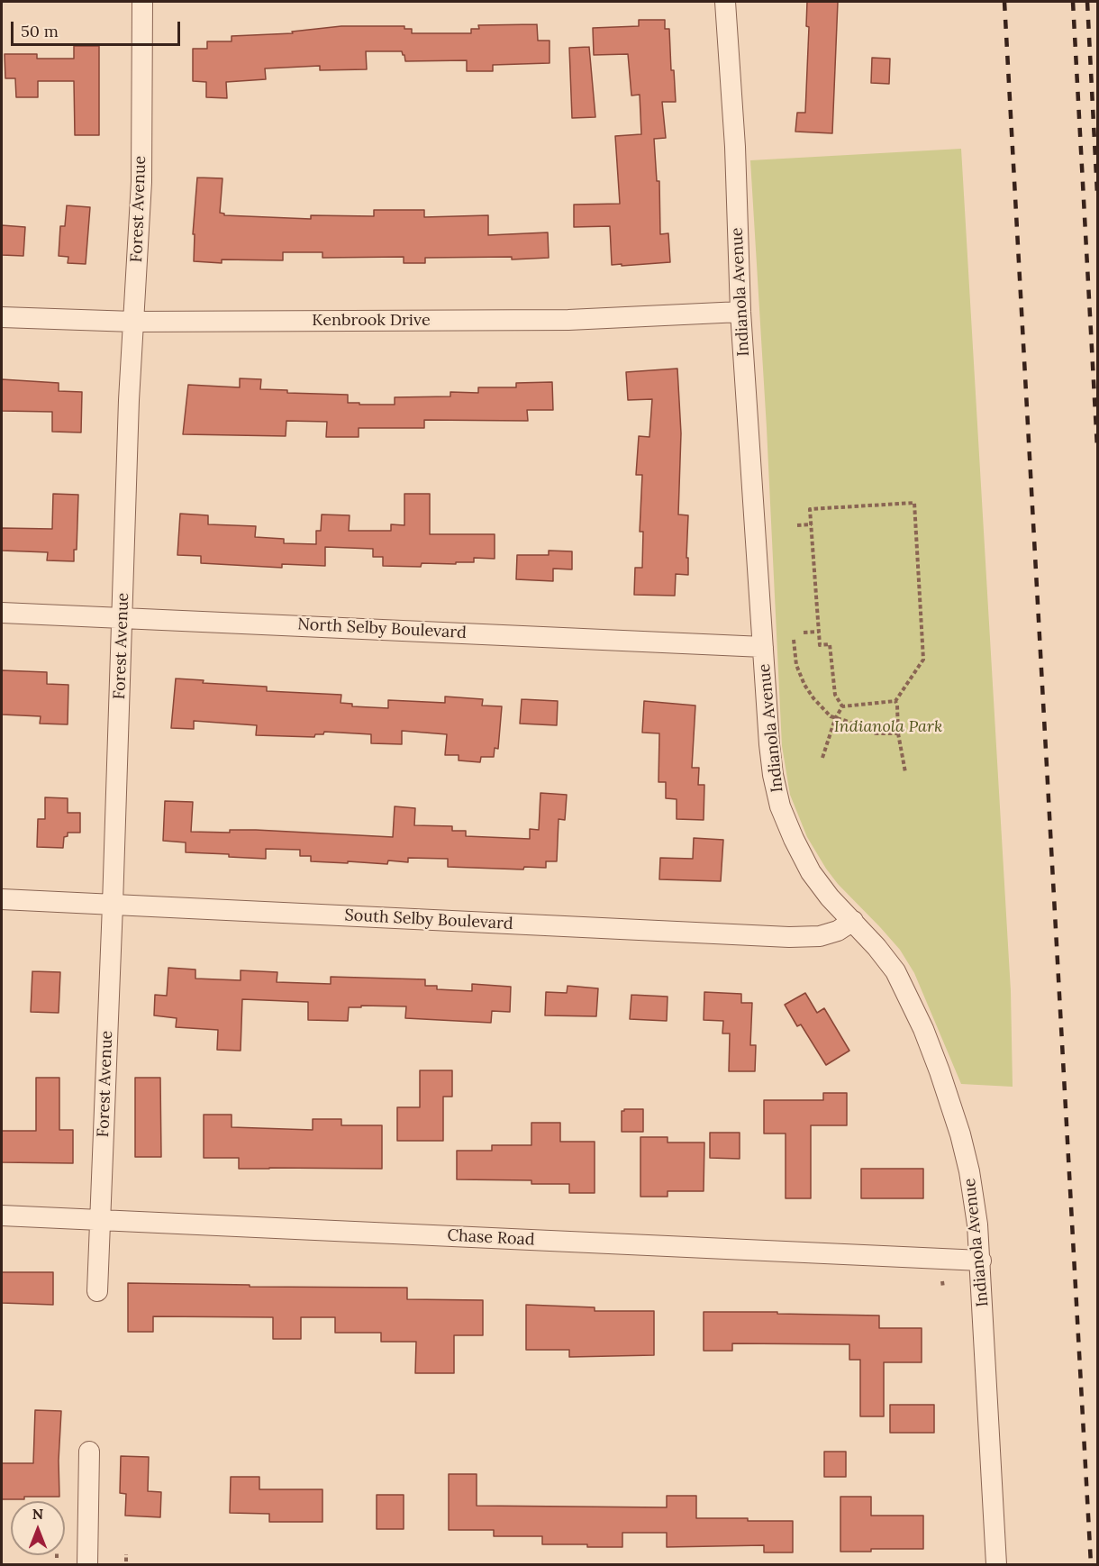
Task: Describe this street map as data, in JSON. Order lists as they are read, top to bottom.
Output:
{
  "streets": {
    "street": [
      "Forest Avenue",
      "Indianola Avenue",
      "Kenbrook Drive",
      "North Selby Boulevard",
      "South Selby Boulevard",
      "Chase Road"
    ]
  },
  "crossings": [
    ["Forest Avenue", "Kenbrook Drive"],
    ["Forest Avenue", "North Selby Boulevard"],
    ["Forest Avenue", "South Selby Boulevard"],
    ["Forest Avenue", "Chase Road"],
    ["Indianola Avenue", "Kenbrook Drive"],
    ["Indianola Avenue", "North Selby Boulevard"],
    ["Indianola Avenue", "South Selby Boulevard"],
    ["Indianola Avenue", "Chase Road"]
  ],
  "parks": ["Indianola Park"],
  "scale_bar": "50 m",
  "north": "top"
}
